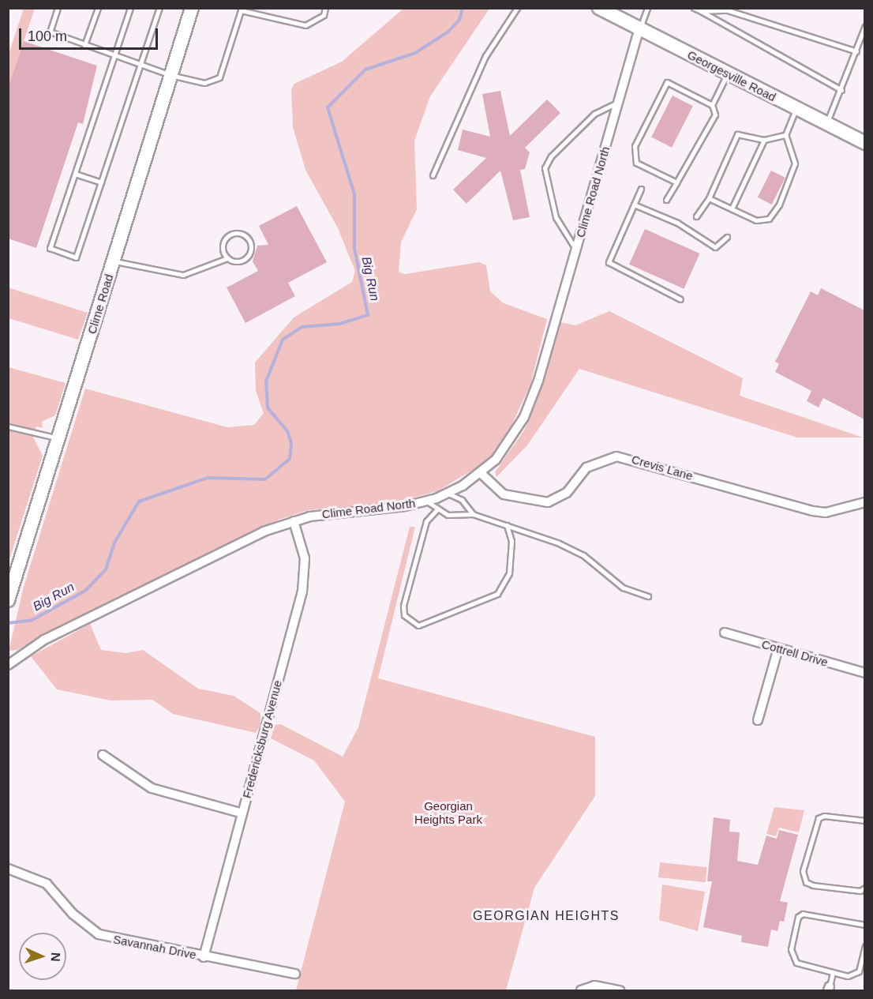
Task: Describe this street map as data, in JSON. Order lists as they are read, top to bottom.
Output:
{
  "streets": {
    "main road": ["Georgesville Road", "Clime Road"],
    "street": [
      "Clime Road North",
      "Crevis Lane",
      "Cottrell Drive",
      "Fredericksburg Avenue",
      "Savannah Drive"
    ]
  },
  "crossings": [
    ["Georgesville Road", "Clime Road North"],
    ["Clime Road North", "Crevis Lane"],
    ["Clime Road North", "Fredericksburg Avenue"],
    ["Fredericksburg Avenue", "Savannah Drive"]
  ],
  "districts": ["GEORGIAN HEIGHTS"],
  "water": ["Big Run"],
  "parks": ["Georgian Heights Park"],
  "scale_bar": "100 m",
  "north": "right"
}
